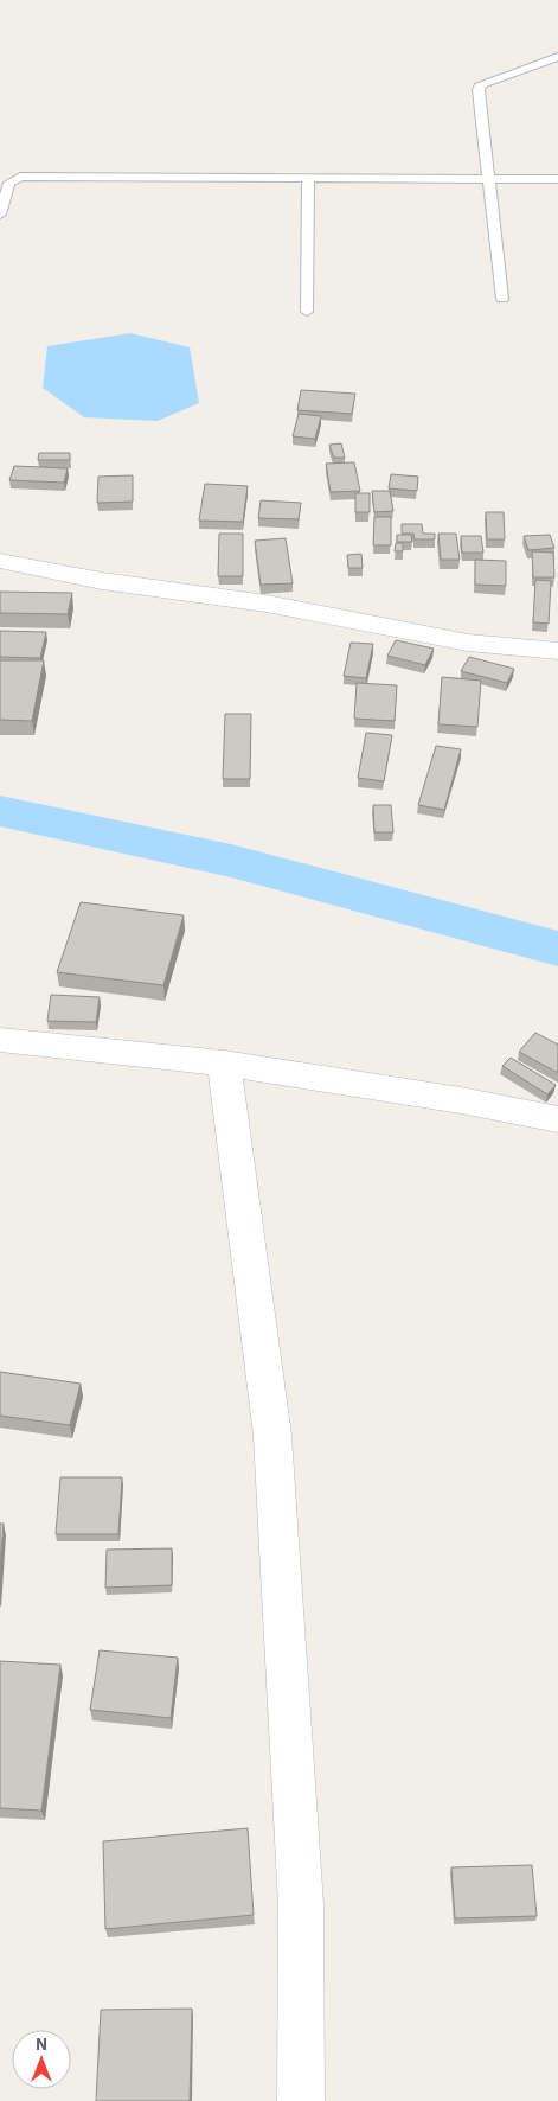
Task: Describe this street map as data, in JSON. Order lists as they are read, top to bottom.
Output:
{
  "north": "top"
}
